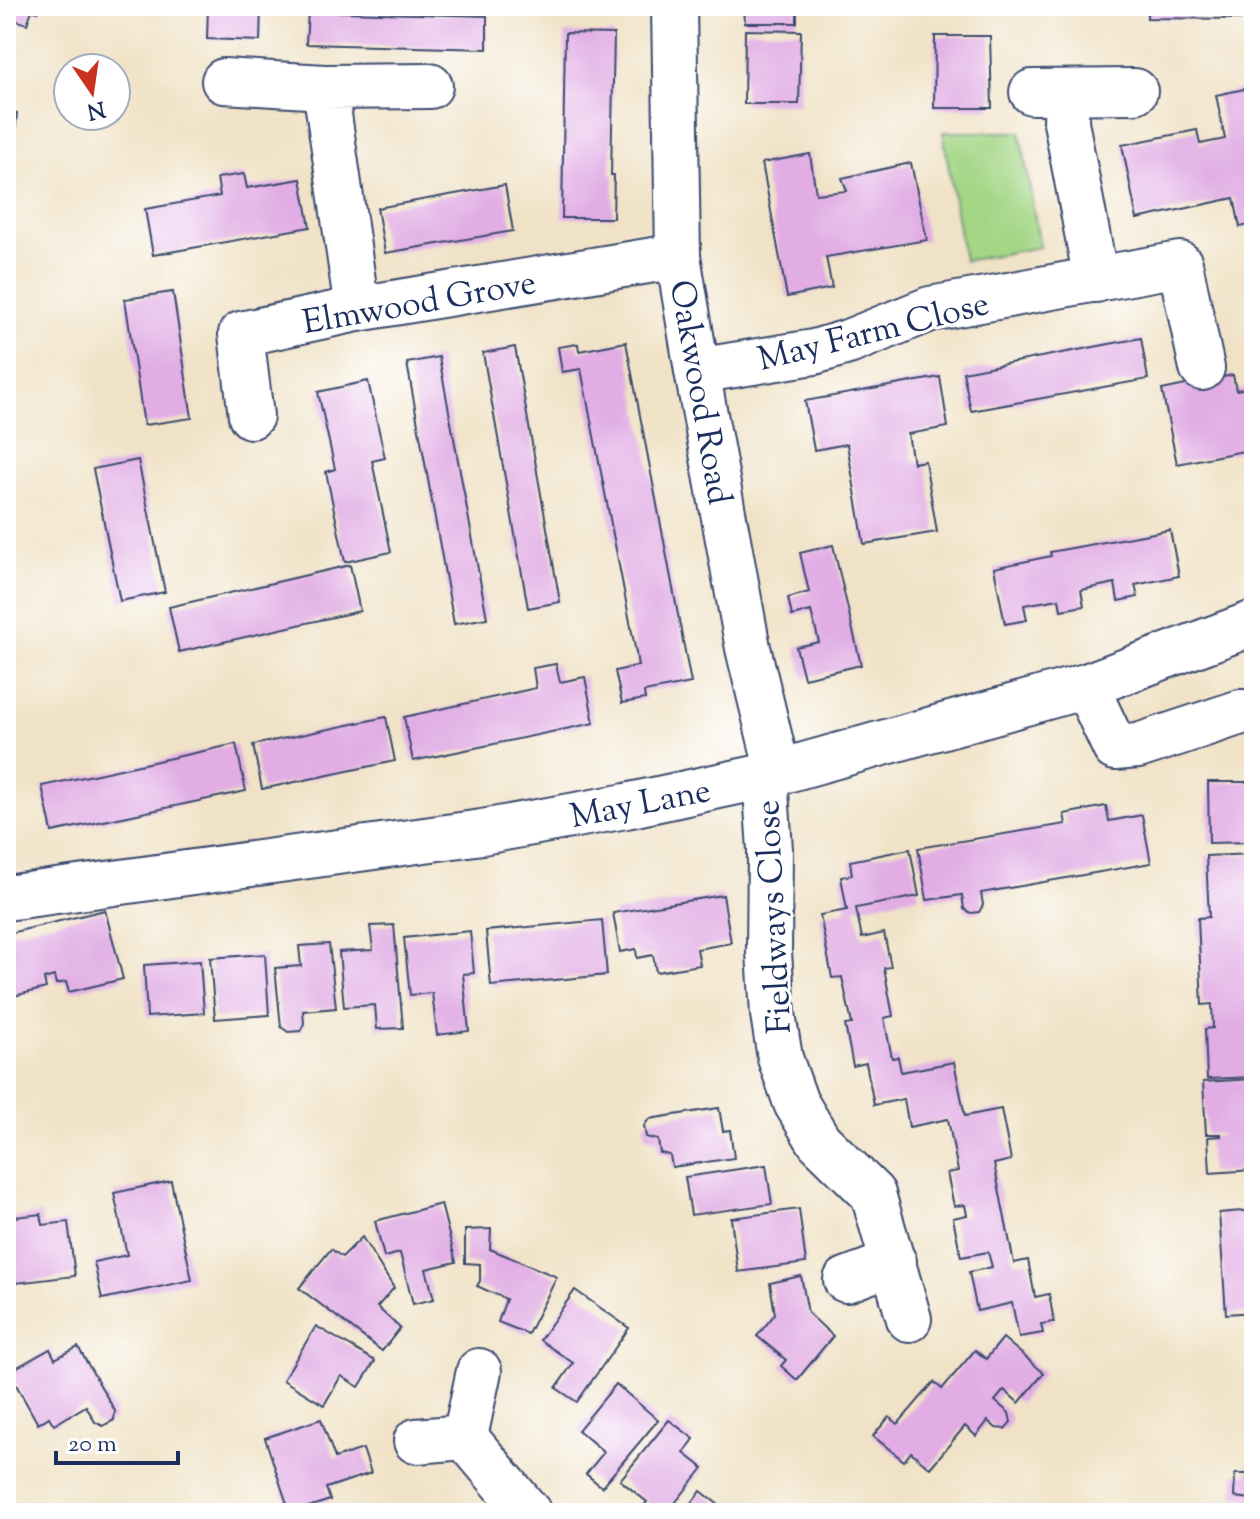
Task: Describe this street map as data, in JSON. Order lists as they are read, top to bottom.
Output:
{
  "streets": {
    "street": [
      "Elmwood Grove",
      "May Farm Close",
      "Oakwood Road",
      "May Lane",
      "Fieldways Close"
    ]
  },
  "crossings": [
    ["Elmwood Grove", "Oakwood Road"],
    ["May Farm Close", "Oakwood Road"],
    ["Oakwood Road", "May Lane"],
    ["Oakwood Road", "Fieldways Close"],
    ["May Lane", "Fieldways Close"]
  ],
  "scale_bar": "20 m",
  "north": "bottom"
}
